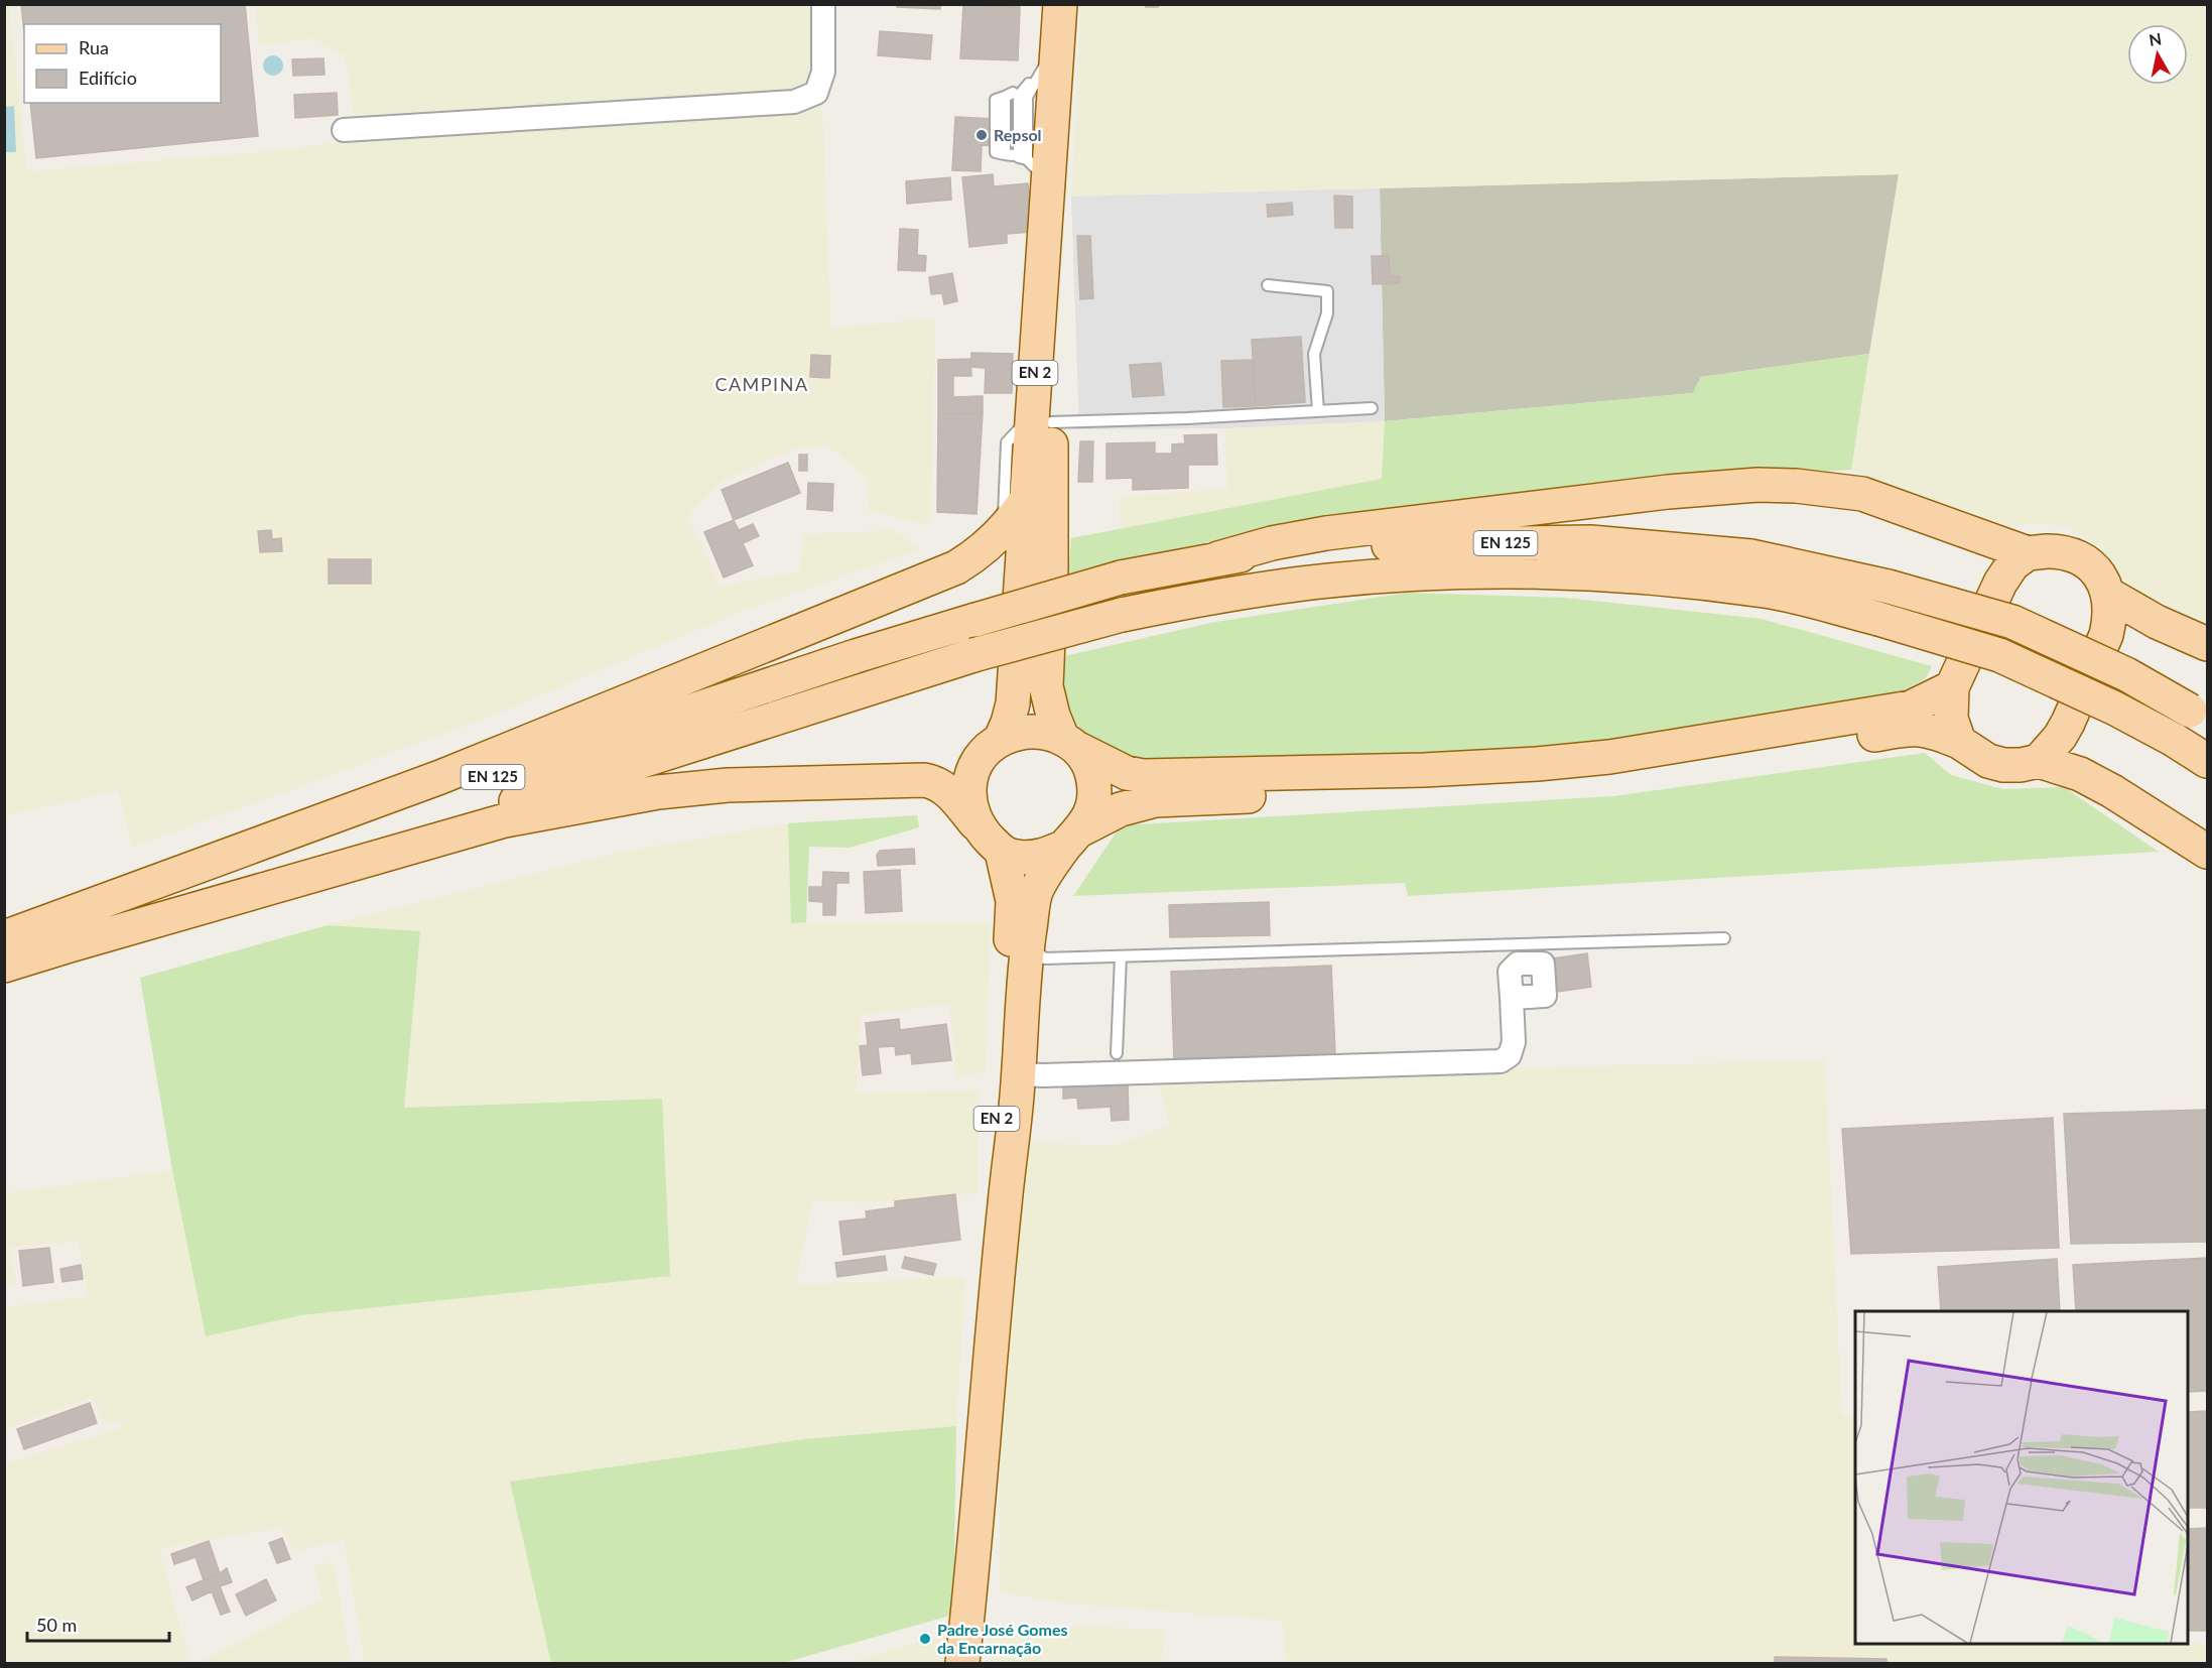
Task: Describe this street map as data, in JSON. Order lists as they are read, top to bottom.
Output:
{
  "streets": {
    "main road": ["EN 2", "EN 125"]
  },
  "districts": ["CAMPINA"],
  "places": ["Repsol", "Padre José Gomes da Encarnação"],
  "legend": ["Rua", "Edifício"],
  "scale_bar": "50 m",
  "north": "top"
}
